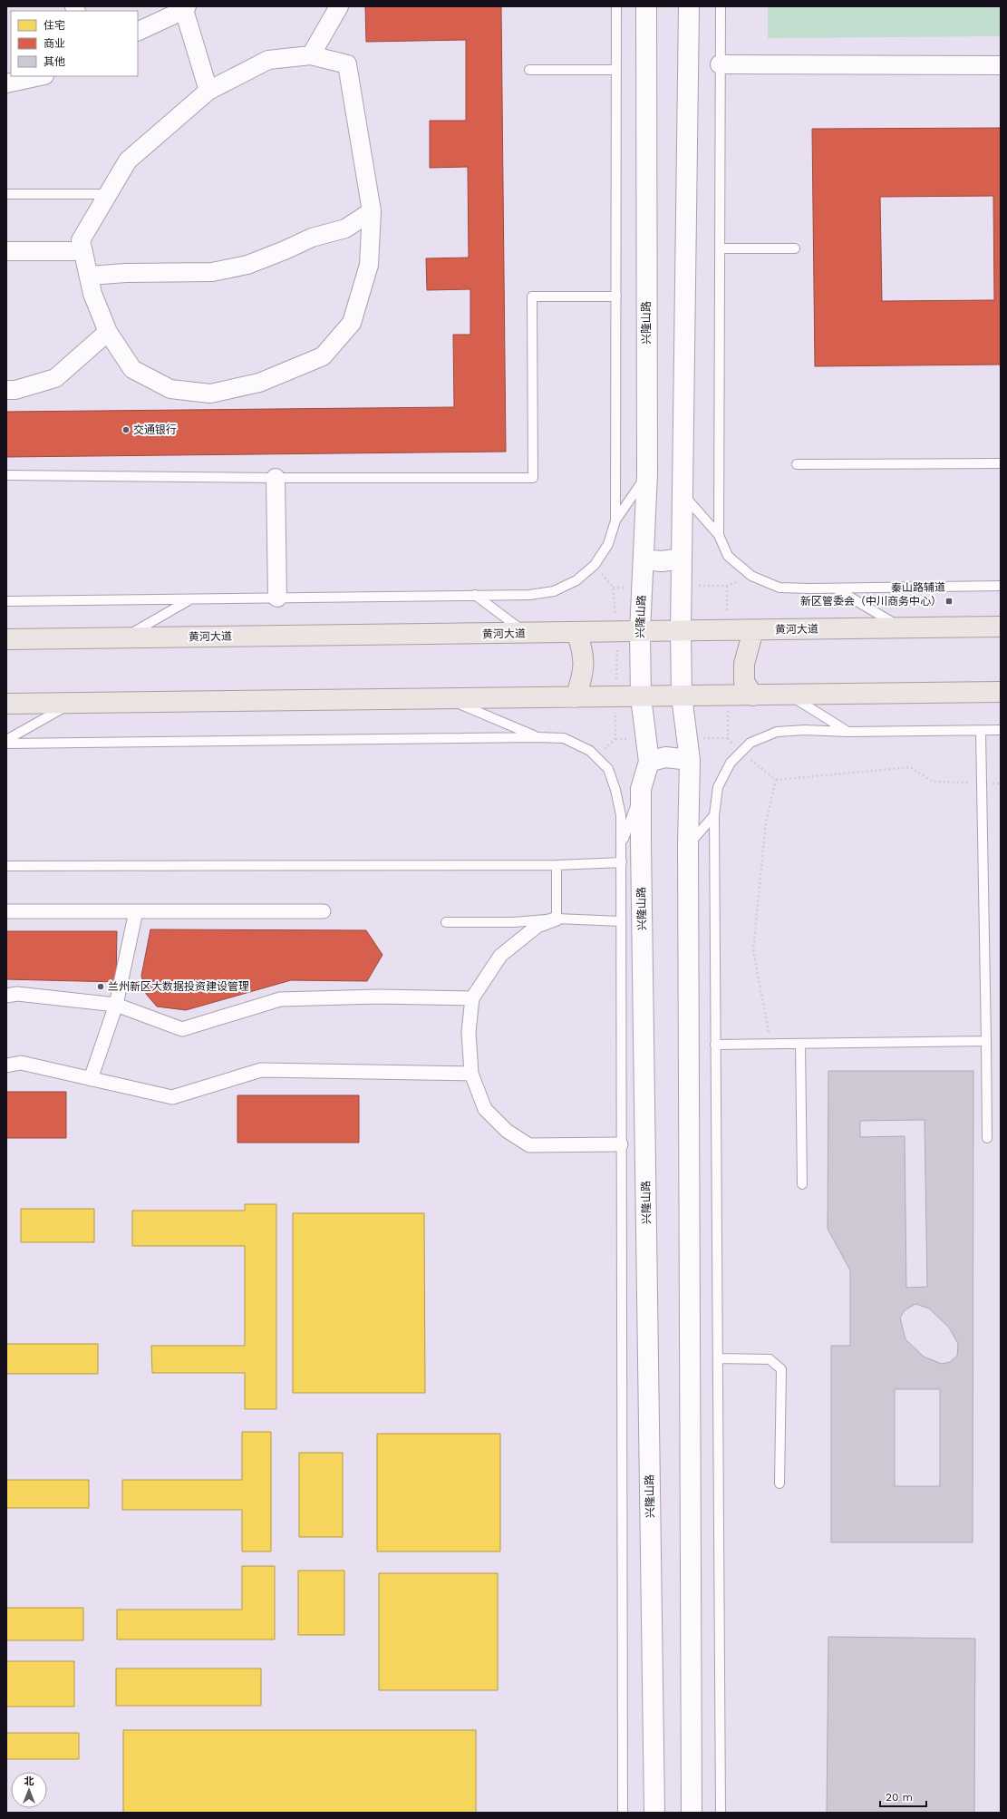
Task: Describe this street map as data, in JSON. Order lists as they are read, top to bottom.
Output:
{
  "streets": {
    "main road": ["黄河大道"],
    "street": ["兴隆山路"],
    "lane": ["秦山路辅道"]
  },
  "crossings": [
    ["兴隆山路", "黄河大道"]
  ],
  "places": {
    "other": ["交通银行", "兰州新区大数据投资建设管理"],
    "transit": ["新区管委会（中川商务中心）"]
  },
  "legend": ["住宅", "商业", "其他"],
  "scale_bar": "20 m",
  "north": "top"
}
